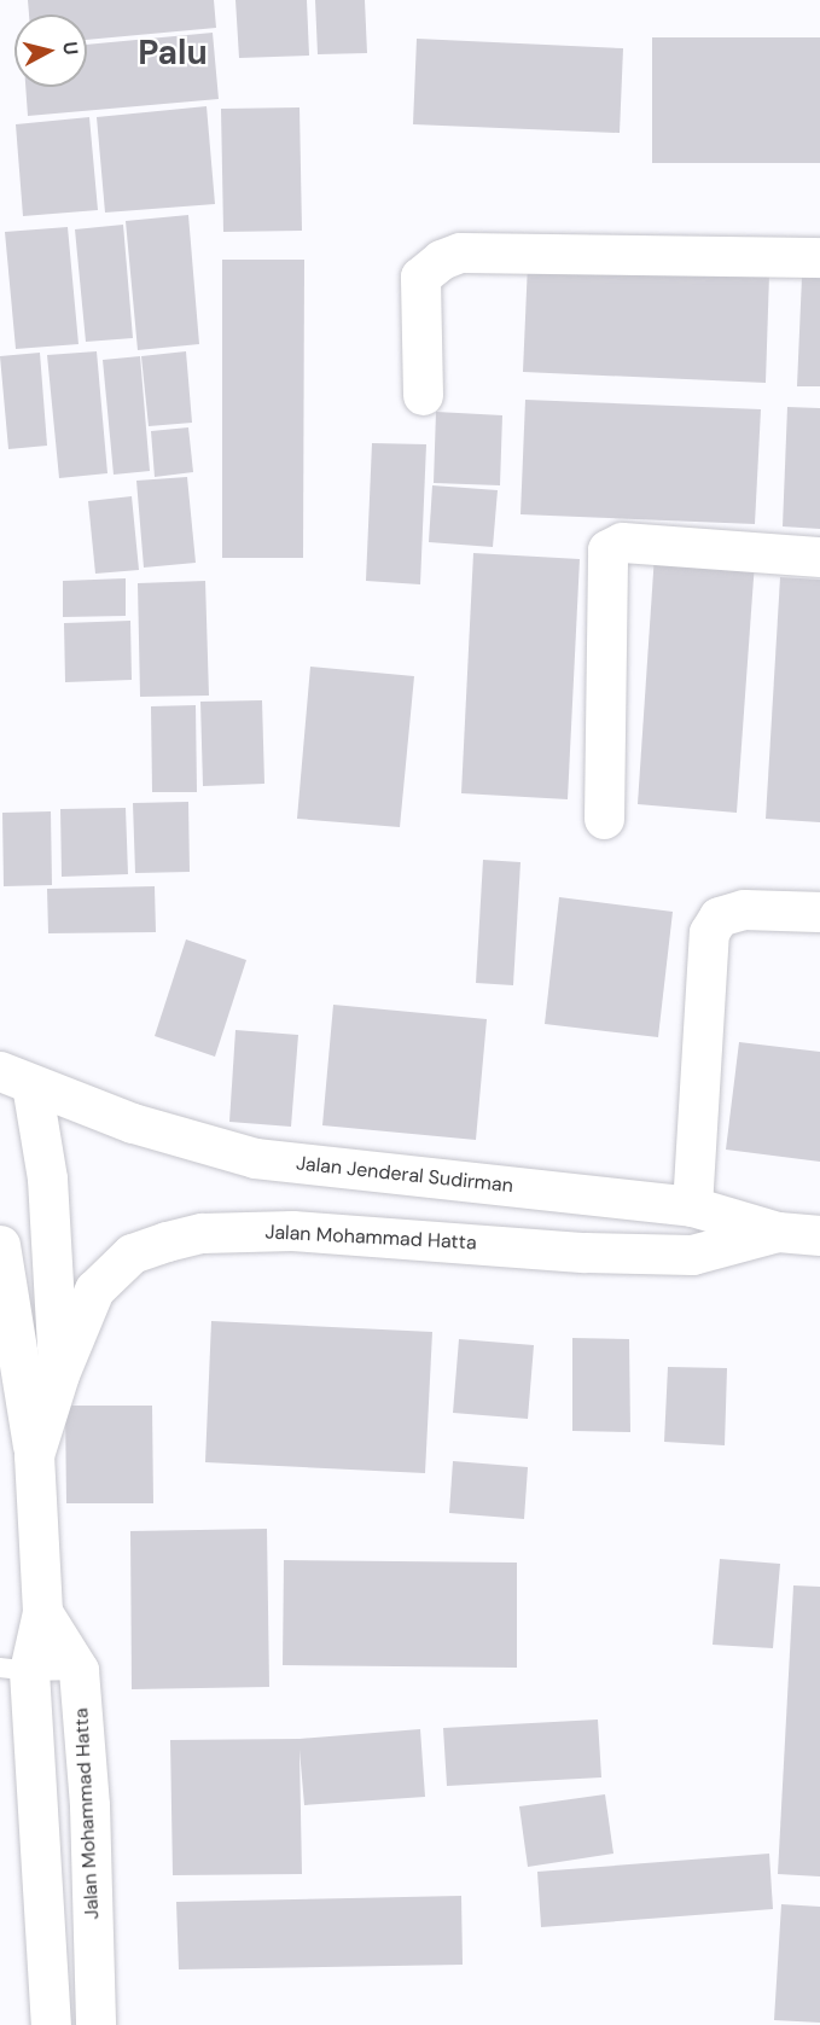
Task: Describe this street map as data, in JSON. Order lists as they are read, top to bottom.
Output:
{
  "streets": {
    "main road": ["Jalan Jenderal Sudirman", "Jalan Mohammad Hatta"]
  },
  "crossings": [
    ["Jalan Jenderal Sudirman", "Jalan Mohammad Hatta"]
  ],
  "districts": ["Palu"],
  "north": "right"
}
